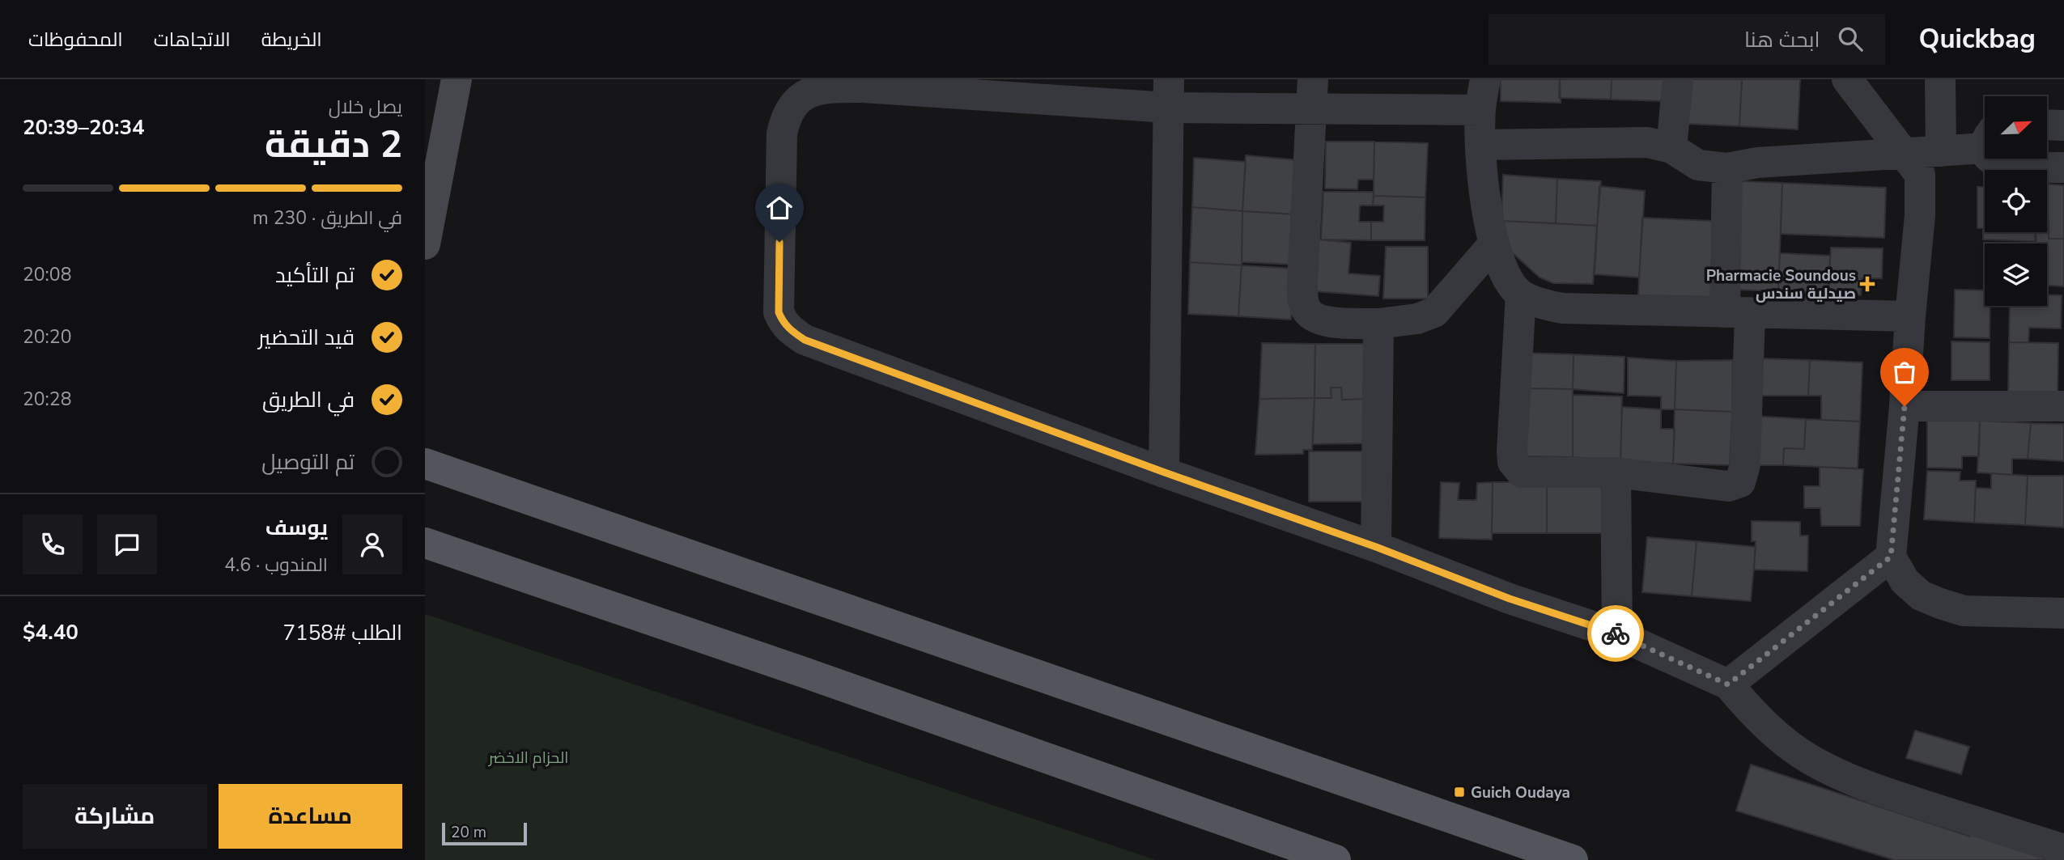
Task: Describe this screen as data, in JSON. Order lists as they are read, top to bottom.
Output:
{
  "parks": ["الحزام الاخضر"],
  "places": {
    "health": ["Pharmacie Soundous صيدلية سندس"],
    "transit": ["Guich Oudaya"]
  },
  "scale_bar": "20 m",
  "north": "top right",
  "page": {
    "header": "Quickbag",
    "search": "ابحث هنا",
    "nav": ["الخريطة", "الاتجاهات", "المحفوظات"],
    "heading": ["2 دقيقة", "يصل خلال", "20:34–20:39"],
    "panel": [
      "يوسف",
      "المندوب · 4.6",
      "الطلب #7158",
      "$4.40"
    ],
    "bar": "في الطريق · 230 m",
    "list": [
      ["تم التأكيد", "20:08"],
      ["قيد التحضير", "20:20"],
      ["في الطريق", "20:28"],
      "تم التوصيل"
    ],
    "buttons": ["مساعدة", "مشاركة"],
    "scale": "20 m"
  }
}
